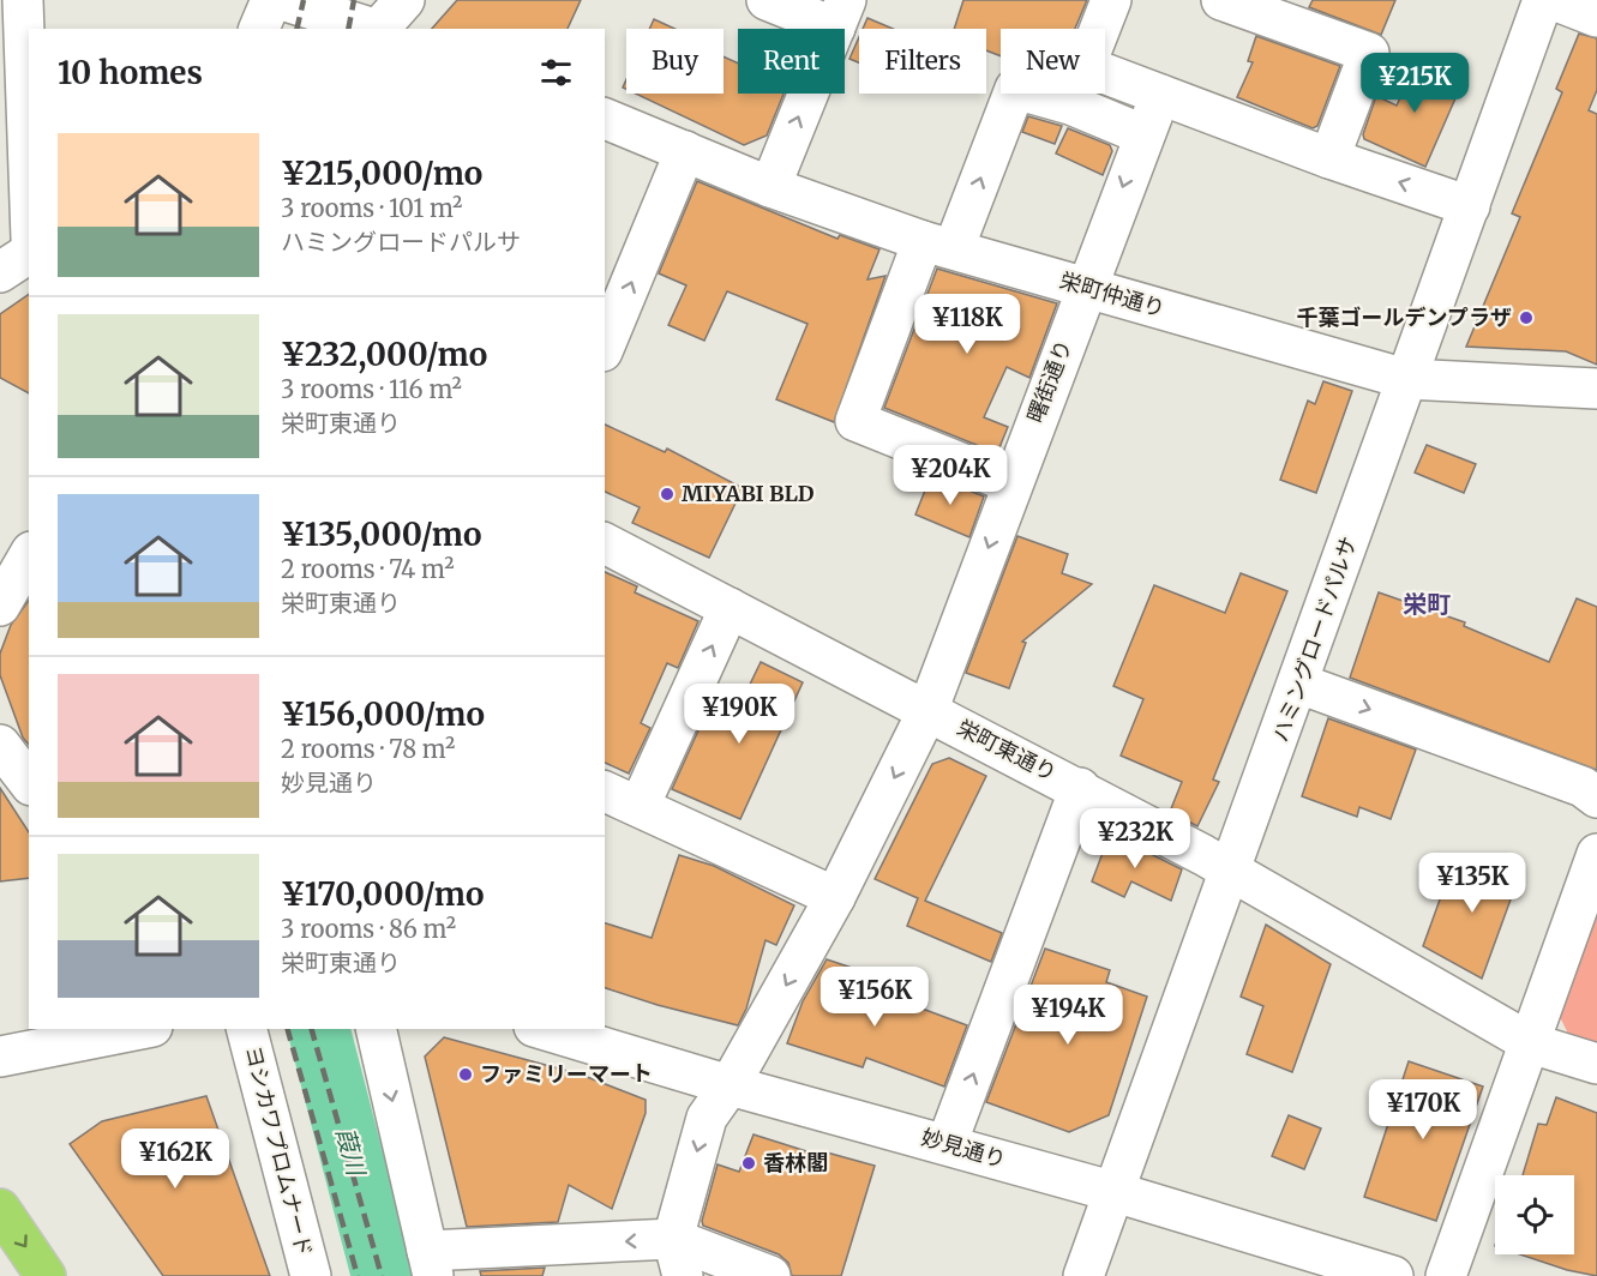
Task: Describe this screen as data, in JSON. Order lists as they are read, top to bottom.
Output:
{
  "streets": {
    "street": [
      "栄町仲通り",
      "曙街通り",
      "ハミングロードパルサ",
      "栄町東通り",
      "妙見通り",
      "ヨシカワプロムナード"
    ]
  },
  "crossings": [
    ["栄町仲通り", "曙街通り"],
    ["栄町仲通り", "ハミングロードパルサ"],
    ["曙街通り", "栄町東通り"],
    ["曙街通り", "妙見通り"],
    ["ハミングロードパルサ", "栄町東通り"],
    ["ハミングロードパルサ", "妙見通り"]
  ],
  "districts": ["栄町"],
  "water": ["葭川"],
  "places": [
    "千葉ゴールデンプラザ",
    "MIYABI BLD",
    "ファミリーマート",
    "香林閣"
  ],
  "page": {
    "chip": [
      "Buy",
      "Rent",
      "Filters",
      "New"
    ],
    "heading": "10 homes",
    "price": [
      "¥215K",
      "¥118K",
      "¥204K",
      "¥190K",
      "¥232K",
      "¥135K",
      "¥156K",
      "¥194K",
      "¥170K",
      "¥162K"
    ],
    "list": [
      {
        "name": "¥215,000/mo",
        "note": "3 rooms · 101 m² · ハミングロードパルサ"
      },
      {
        "name": "¥232,000/mo",
        "note": "3 rooms · 116 m² · 栄町東通り"
      },
      {
        "name": "¥135,000/mo",
        "note": "2 rooms · 74 m² · 栄町東通り"
      },
      {
        "name": "¥156,000/mo",
        "note": "2 rooms · 78 m² · 妙見通り"
      },
      {
        "name": "¥170,000/mo",
        "note": "3 rooms · 86 m² · 栄町東通り"
      }
    ]
  }
}
